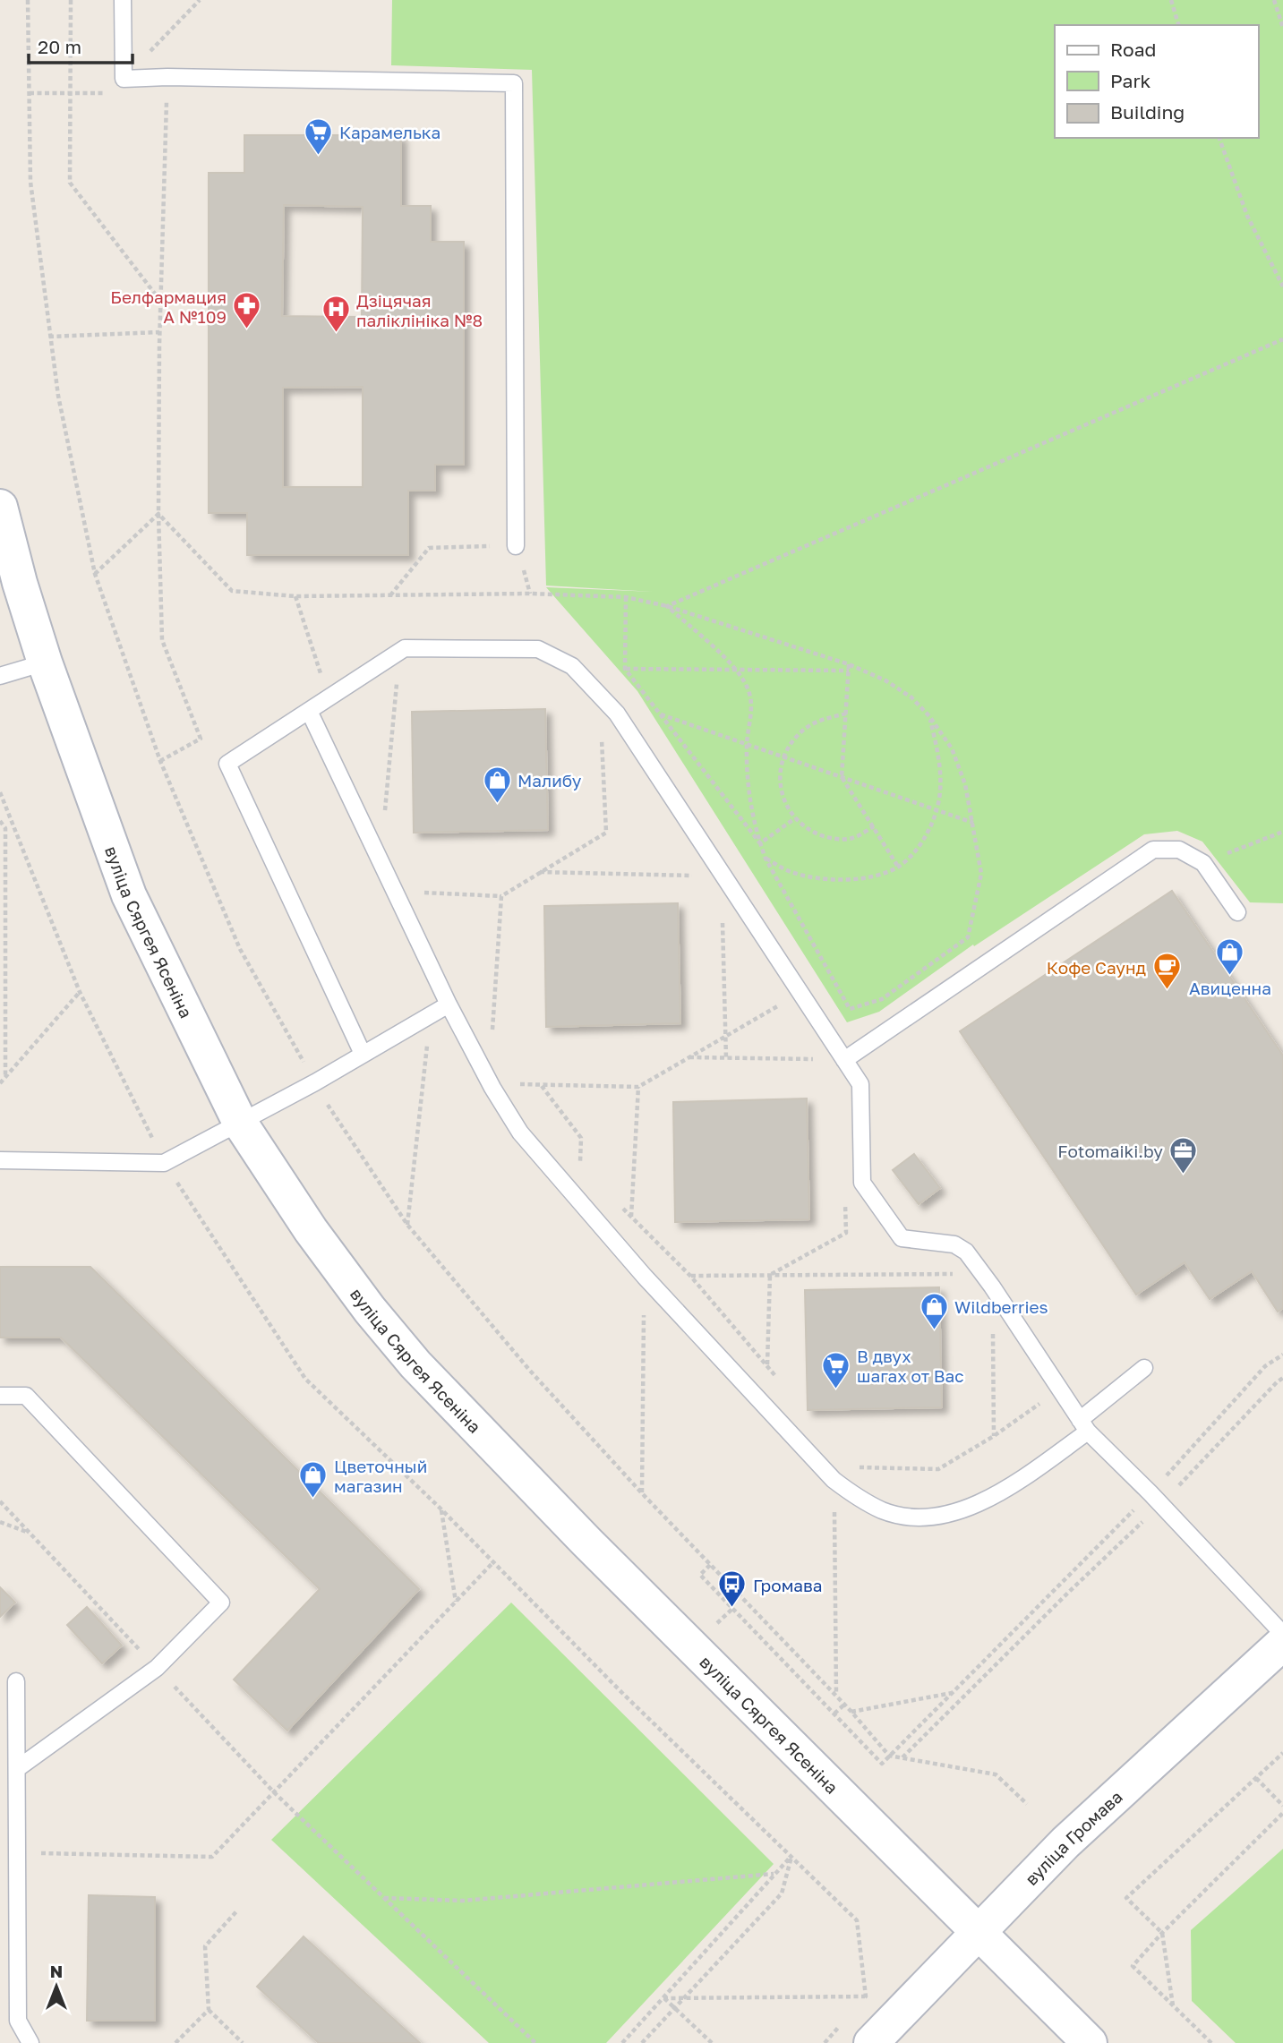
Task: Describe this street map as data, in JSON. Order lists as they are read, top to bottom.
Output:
{
  "streets": {
    "main road": ["вуліца Сяргея Ясеніна", "вуліца Громава"]
  },
  "crossings": [
    ["вуліца Сяргея Ясеніна", "вуліца Громава"]
  ],
  "places": {
    "supermarket": ["Карамелька", "В двух шагах от Вас"],
    "pharmacy": ["Белфармация А №109"],
    "hospital": ["Дзіцячая паліклініка №8"],
    "shop": [
      "Малибу",
      "Авиценна",
      "Wildberries",
      "Цветочный магазин"
    ],
    "cafe": ["Кофе Саунд"],
    "office": ["Fotomaiki.by"],
    "bus stop": ["Громава"]
  },
  "legend": ["Road", "Park", "Building"],
  "scale_bar": "20 m",
  "north": "top"
}
